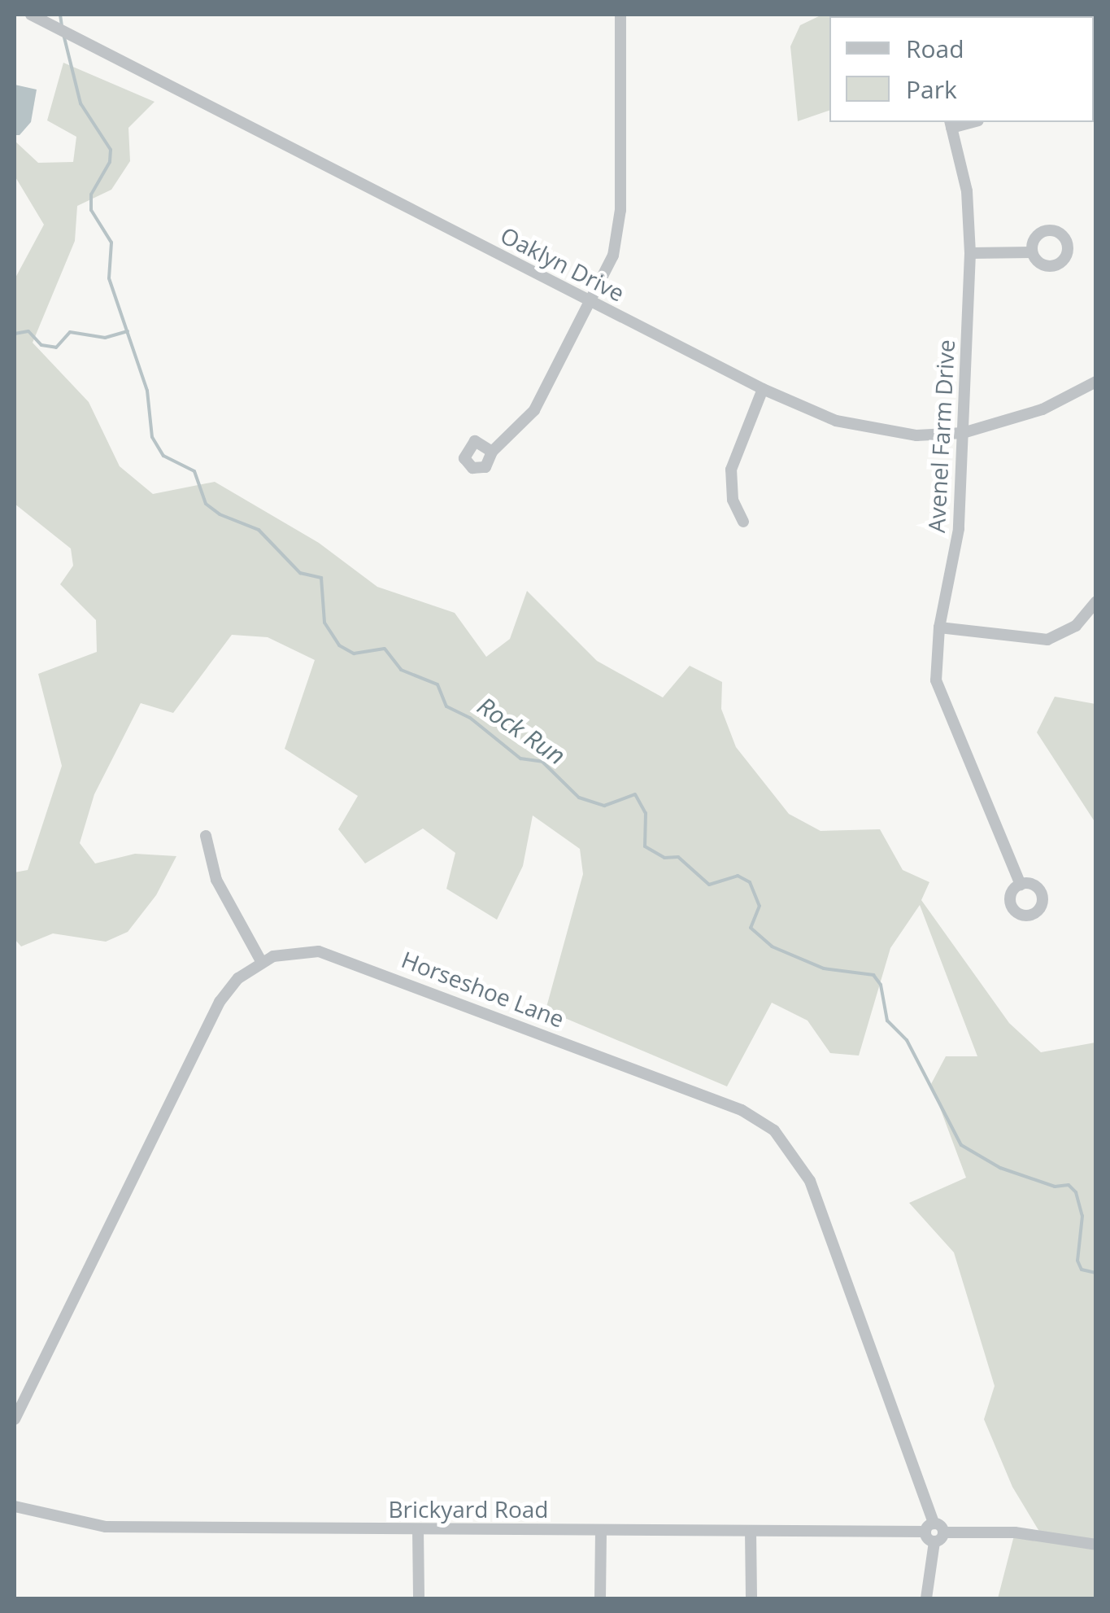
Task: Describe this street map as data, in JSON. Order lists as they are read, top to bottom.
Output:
{
  "streets": {
    "street": [
      "Oaklyn Drive",
      "Avenel Farm Drive",
      "Horseshoe Lane",
      "Brickyard Road"
    ]
  },
  "crossings": [
    ["Oaklyn Drive", "Avenel Farm Drive"],
    ["Horseshoe Lane", "Brickyard Road"]
  ],
  "water": ["Rock Run"],
  "legend": ["Road", "Park"]
}
